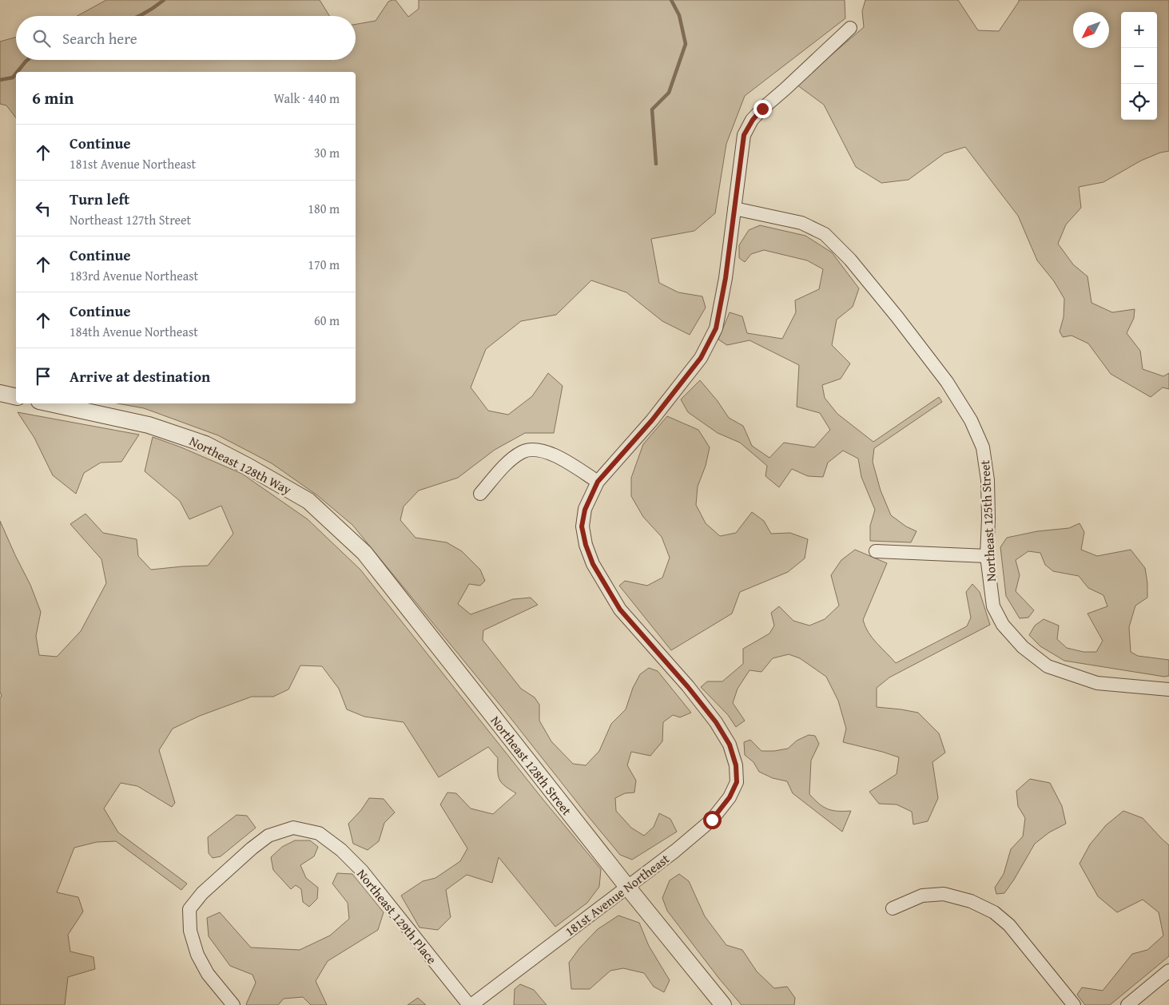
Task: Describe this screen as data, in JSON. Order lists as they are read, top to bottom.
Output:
{
  "streets": {
    "street": [
      "Northeast 128th Way",
      "Northeast 125th Street",
      "Northeast 128th Street",
      "181st Avenue Northeast",
      "Northeast 129th Place"
    ]
  },
  "crossings": [
    ["Northeast 128th Way", "Northeast 128th Street"],
    ["Northeast 125th Street", "181st Avenue Northeast"],
    ["Northeast 128th Street", "181st Avenue Northeast"],
    ["181st Avenue Northeast", "Northeast 129th Place"]
  ],
  "north": "bottom left",
  "page": {
    "map_buttons": ["+", "−"],
    "search": "Search here",
    "heading": ["6 min", "Walk · 440 m"],
    "list": [
      ["Continue", "181st Avenue Northeast", "30 m"],
      ["Turn left", "Northeast 127th Street", "180 m"],
      ["Continue", "183rd Avenue Northeast", "170 m"],
      ["Continue", "184th Avenue Northeast", "60 m"],
      "Arrive at destination"
    ]
  }
}
